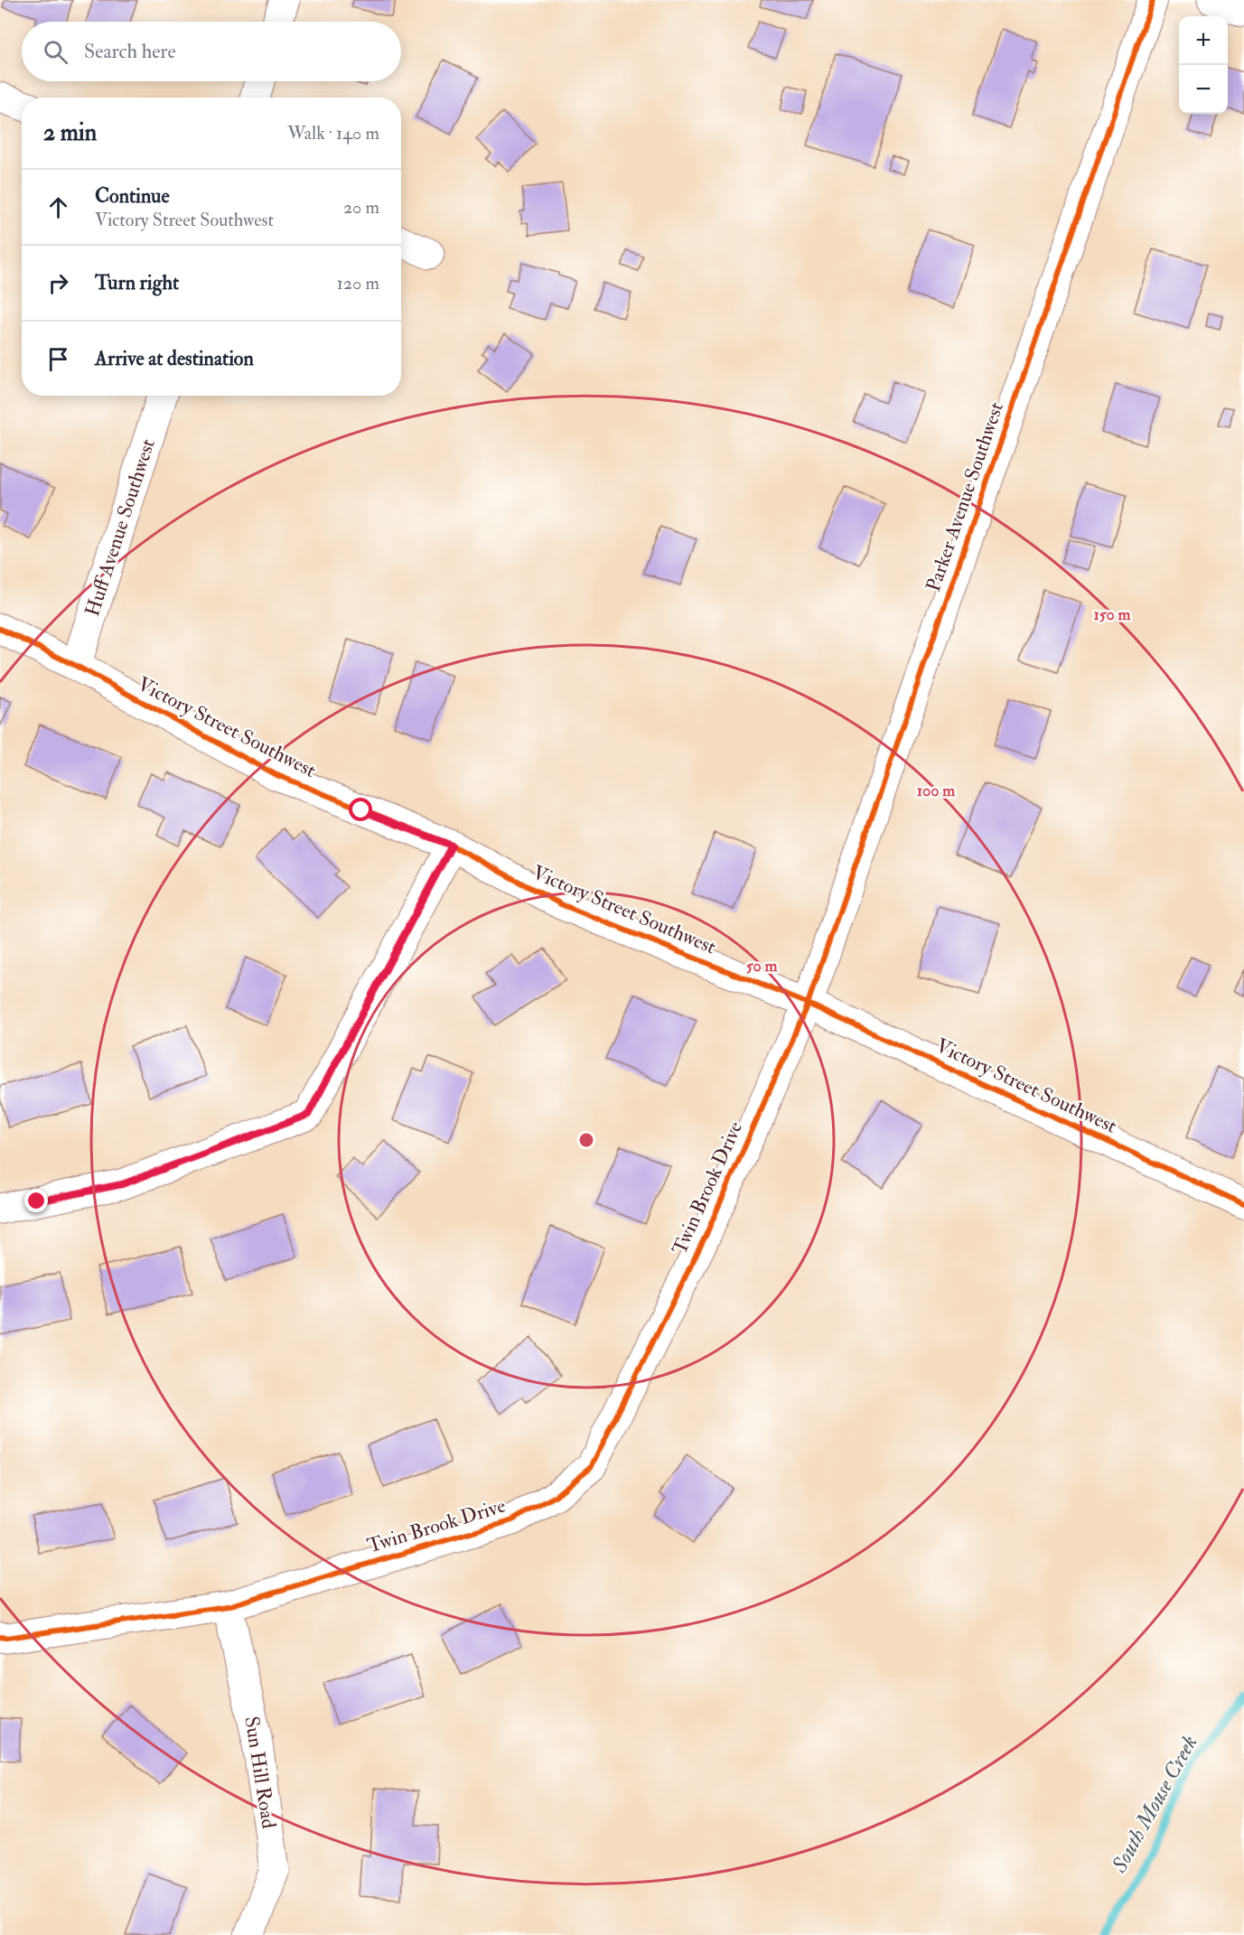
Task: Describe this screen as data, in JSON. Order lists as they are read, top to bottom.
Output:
{
  "streets": {
    "street": [
      "Parker Avenue Southwest",
      "Huff Avenue Southwest",
      "Victory Street Southwest",
      "Twin Brook Drive",
      "Sun Hill Road"
    ]
  },
  "crossings": [
    ["Parker Avenue Southwest", "Victory Street Southwest"],
    ["Parker Avenue Southwest", "Twin Brook Drive"],
    ["Huff Avenue Southwest", "Victory Street Southwest"],
    ["Victory Street Southwest", "Twin Brook Drive"],
    ["Twin Brook Drive", "Sun Hill Road"]
  ],
  "water": ["South Mouse Creek"],
  "page": {
    "map_buttons": ["+", "−"],
    "search": "Search here",
    "heading": ["2 min", "Walk · 140 m"],
    "list": [
      ["Continue", "Victory Street Southwest", "20 m"],
      ["Turn right", "120 m"],
      "Arrive at destination"
    ]
  },
  "rings": ["150 m", "100 m", "50 m"]
}
